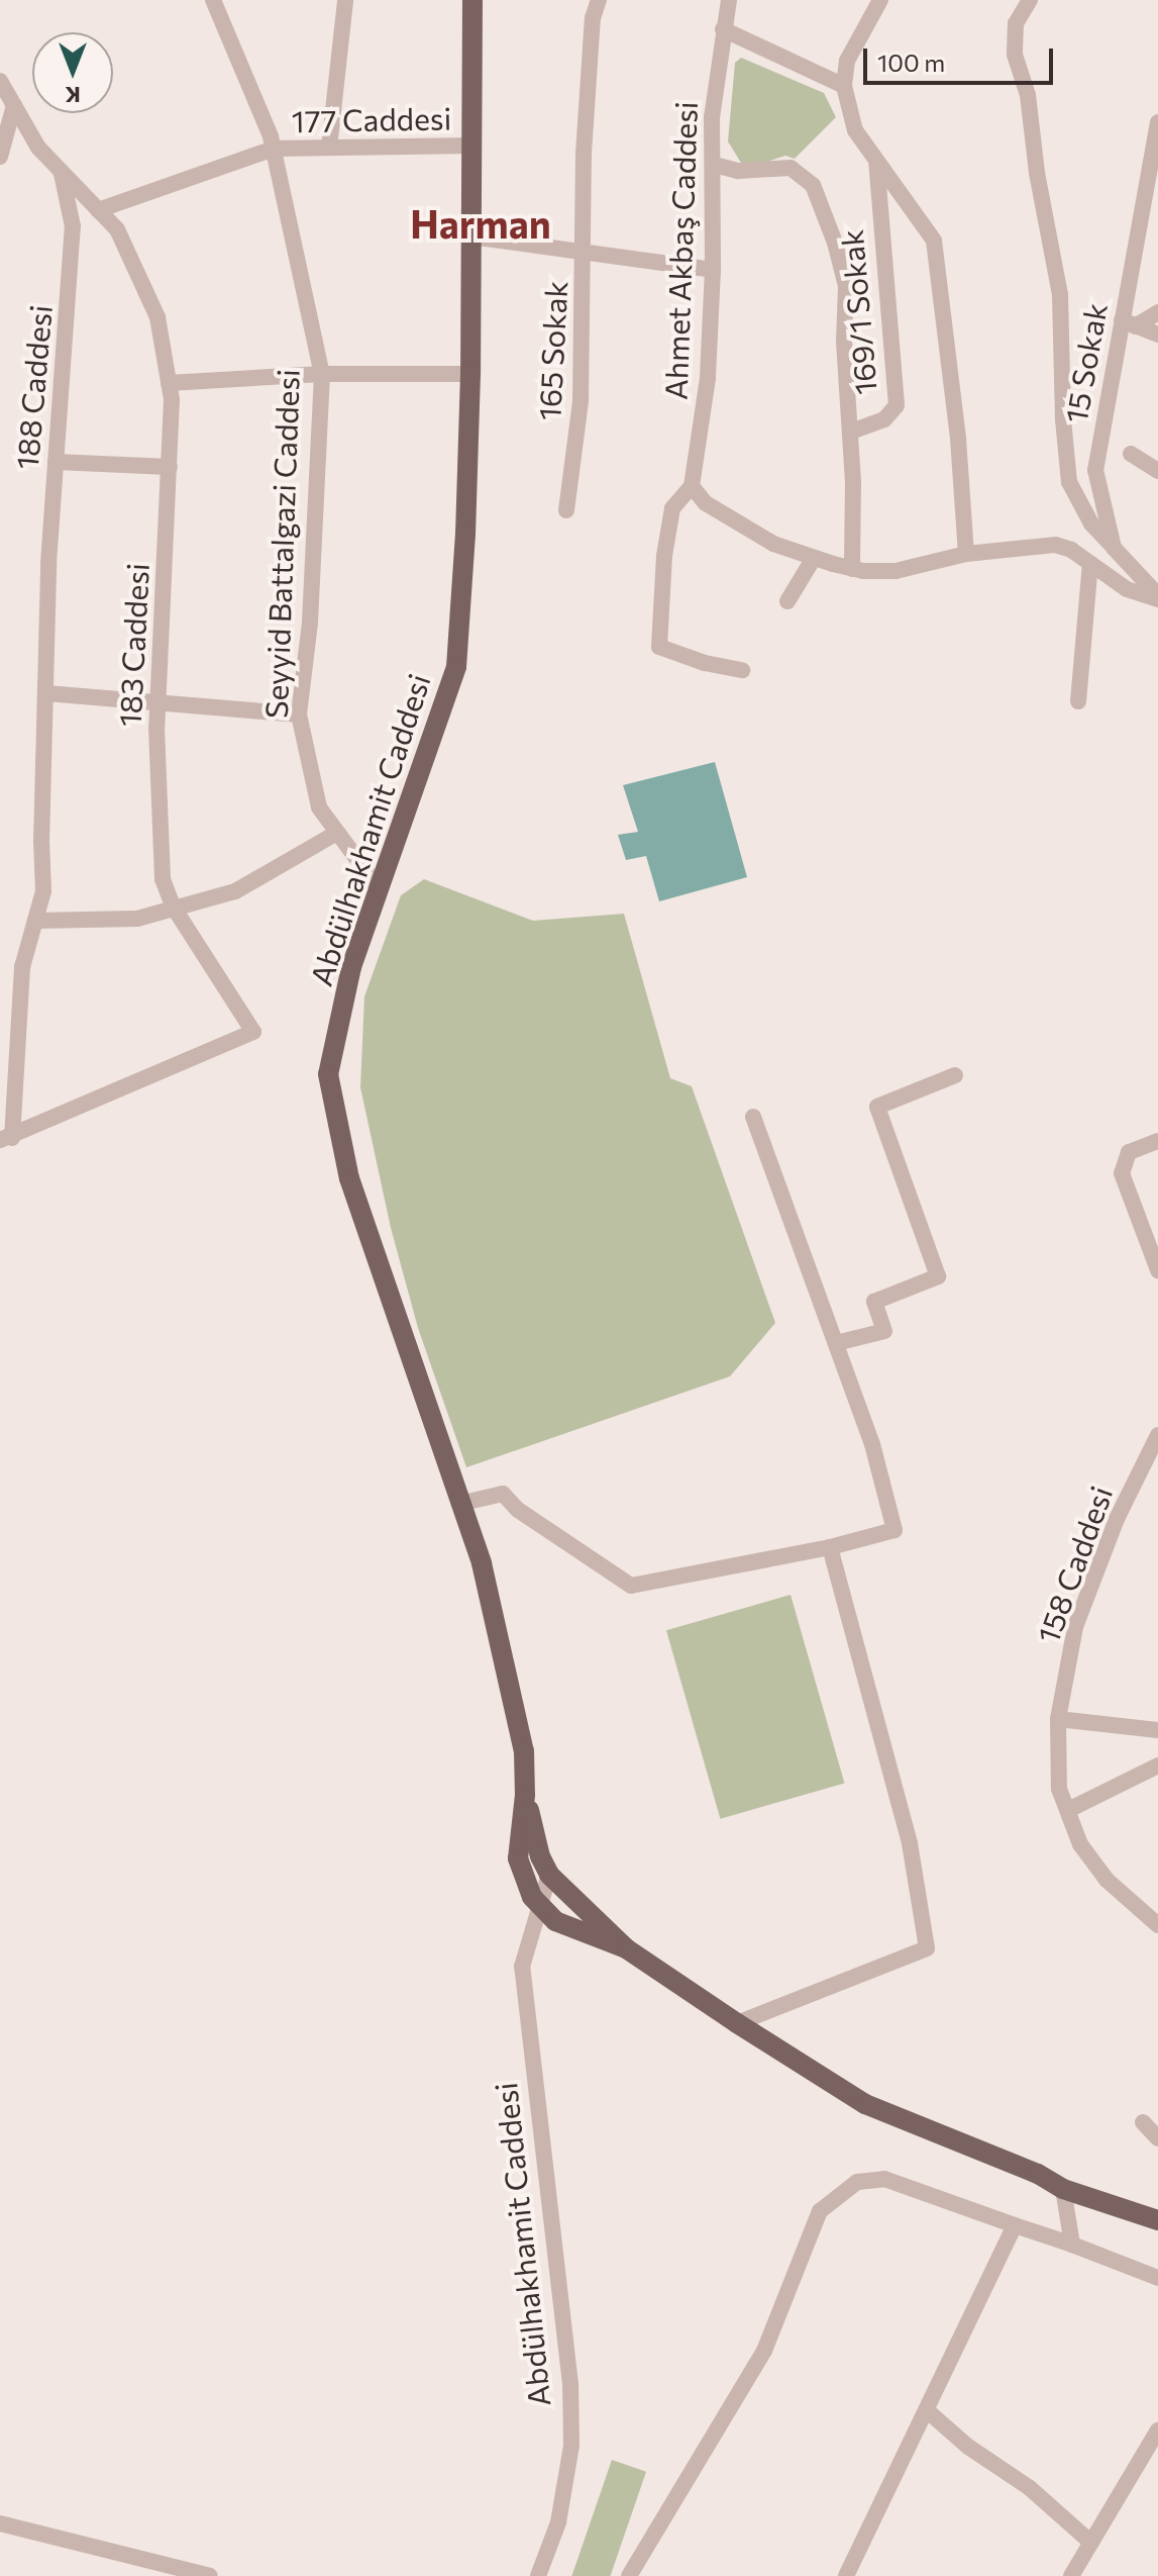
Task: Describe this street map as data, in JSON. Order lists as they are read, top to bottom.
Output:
{
  "streets": {
    "main road": ["Abdülhakhamit Caddesi"],
    "street": [
      "177 Caddesi",
      "Ahmet Akbaş Caddesi",
      "169/1 Sokak",
      "165 Sokak",
      "15 Sokak",
      "188 Caddesi",
      "Seyyid Battalgazi Caddesi",
      "183 Caddesi",
      "158 Caddesi"
    ]
  },
  "crossings": [
    ["177 Caddesi", "Seyyid Battalgazi Caddesi"],
    ["177 Caddesi", "183 Caddesi"],
    ["177 Caddesi", "Abdülhakhamit Caddesi"],
    ["188 Caddesi", "183 Caddesi"],
    ["Seyyid Battalgazi Caddesi", "Abdülhakhamit Caddesi"]
  ],
  "districts": ["Harman"],
  "scale_bar": "100 m",
  "north": "bottom"
}
